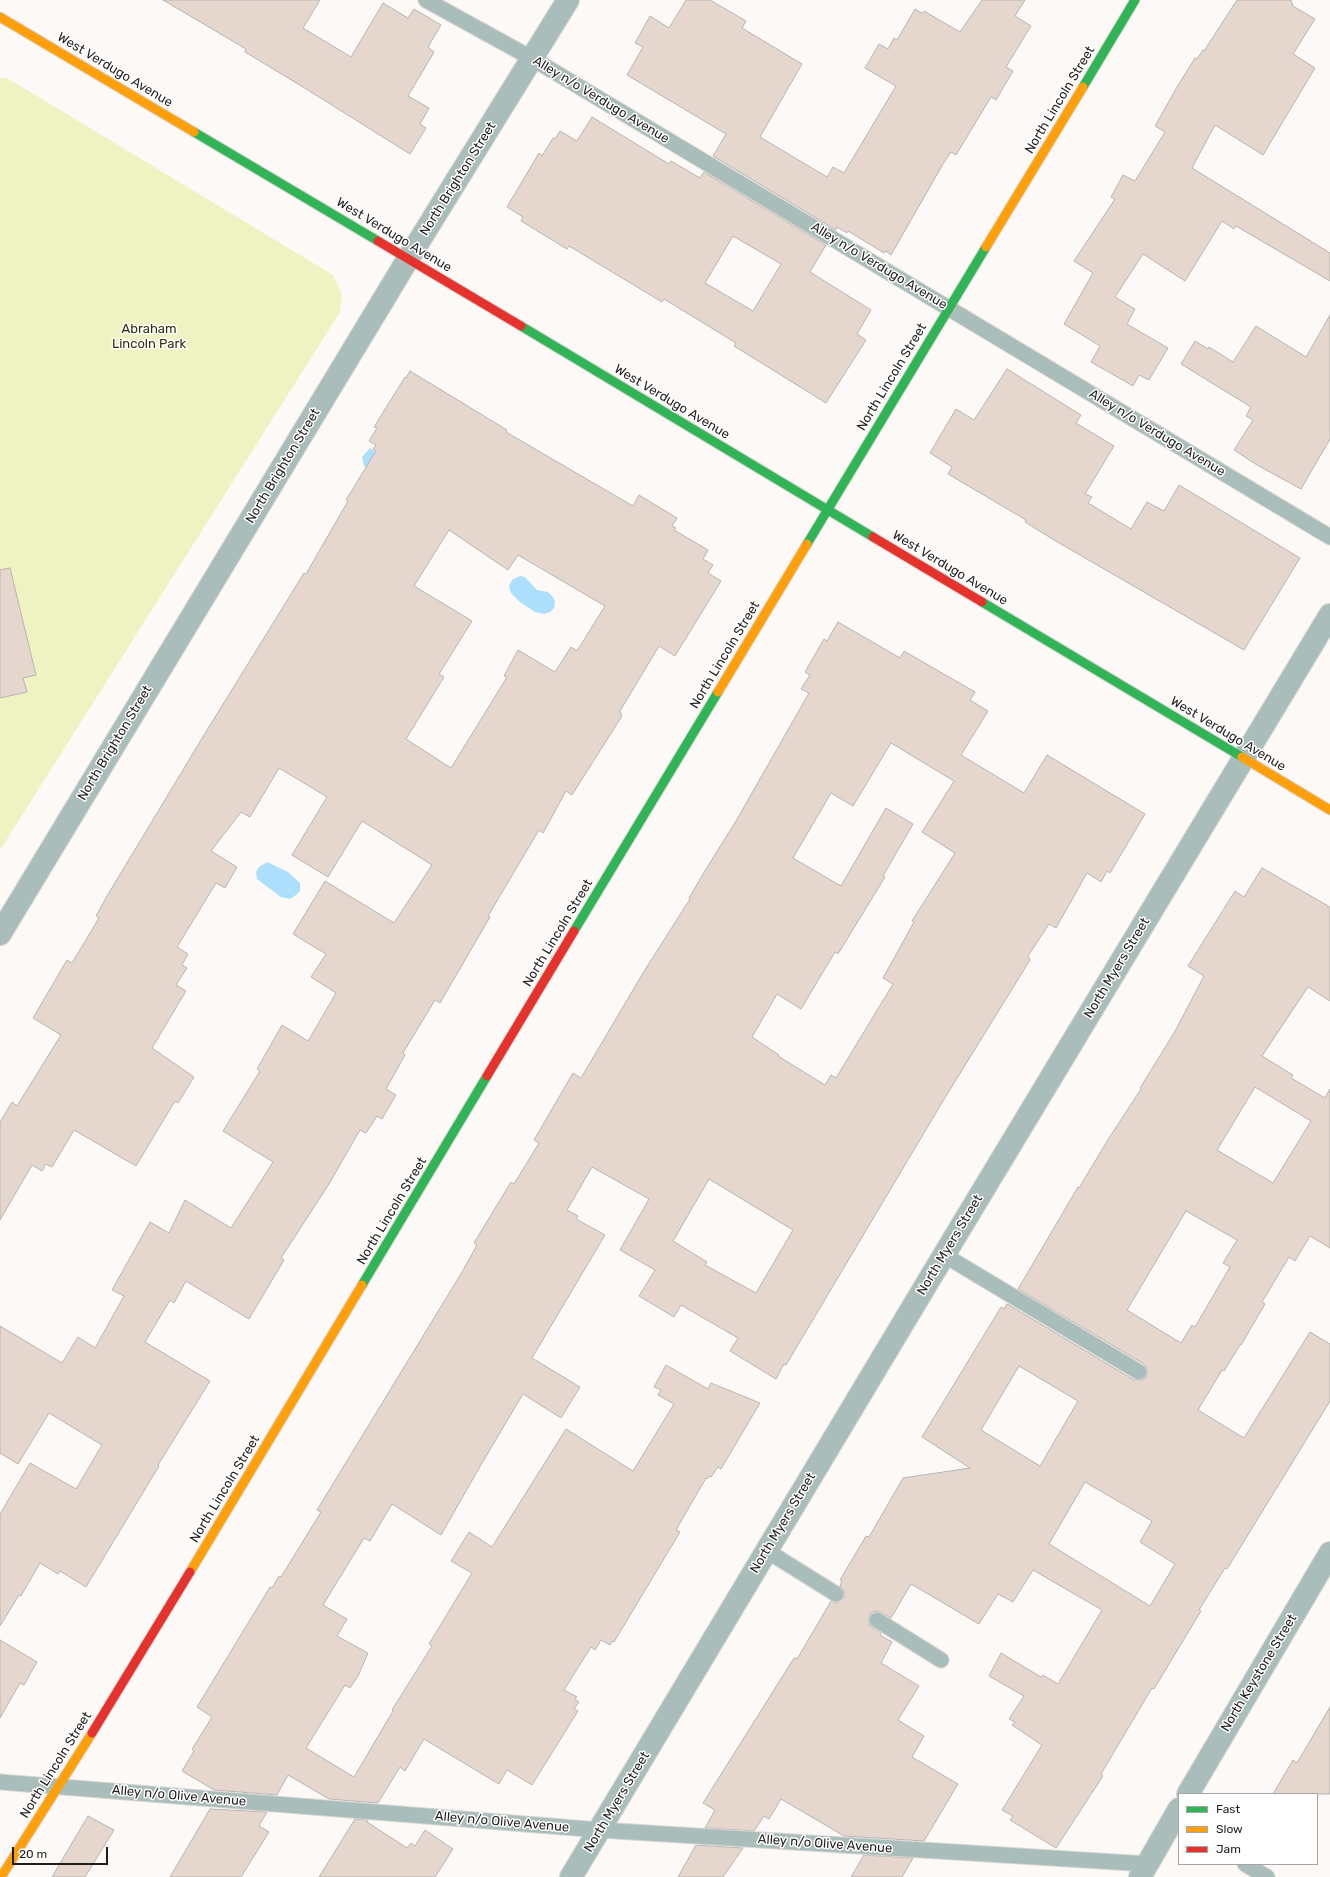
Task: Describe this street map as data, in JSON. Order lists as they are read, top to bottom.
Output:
{
  "streets": {
    "street": [
      "West Verdugo Avenue",
      "North Lincoln Street",
      "North Brighton Street",
      "North Myers Street",
      "North Keystone Street"
    ],
    "lane": ["Alley n/o Verdugo Avenue", "Alley n/o Olive Avenue"]
  },
  "crossings": [
    ["West Verdugo Avenue", "North Lincoln Street"],
    ["West Verdugo Avenue", "North Brighton Street"],
    ["West Verdugo Avenue", "North Myers Street"],
    ["Alley n/o Verdugo Avenue", "North Lincoln Street"],
    ["Alley n/o Verdugo Avenue", "North Brighton Street"],
    ["North Lincoln Street", "Alley n/o Olive Avenue"],
    ["North Myers Street", "Alley n/o Olive Avenue"]
  ],
  "parks": ["Abraham Lincoln Park"],
  "legend": ["Fast", "Slow", "Jam"],
  "scale_bar": "20 m"
}
